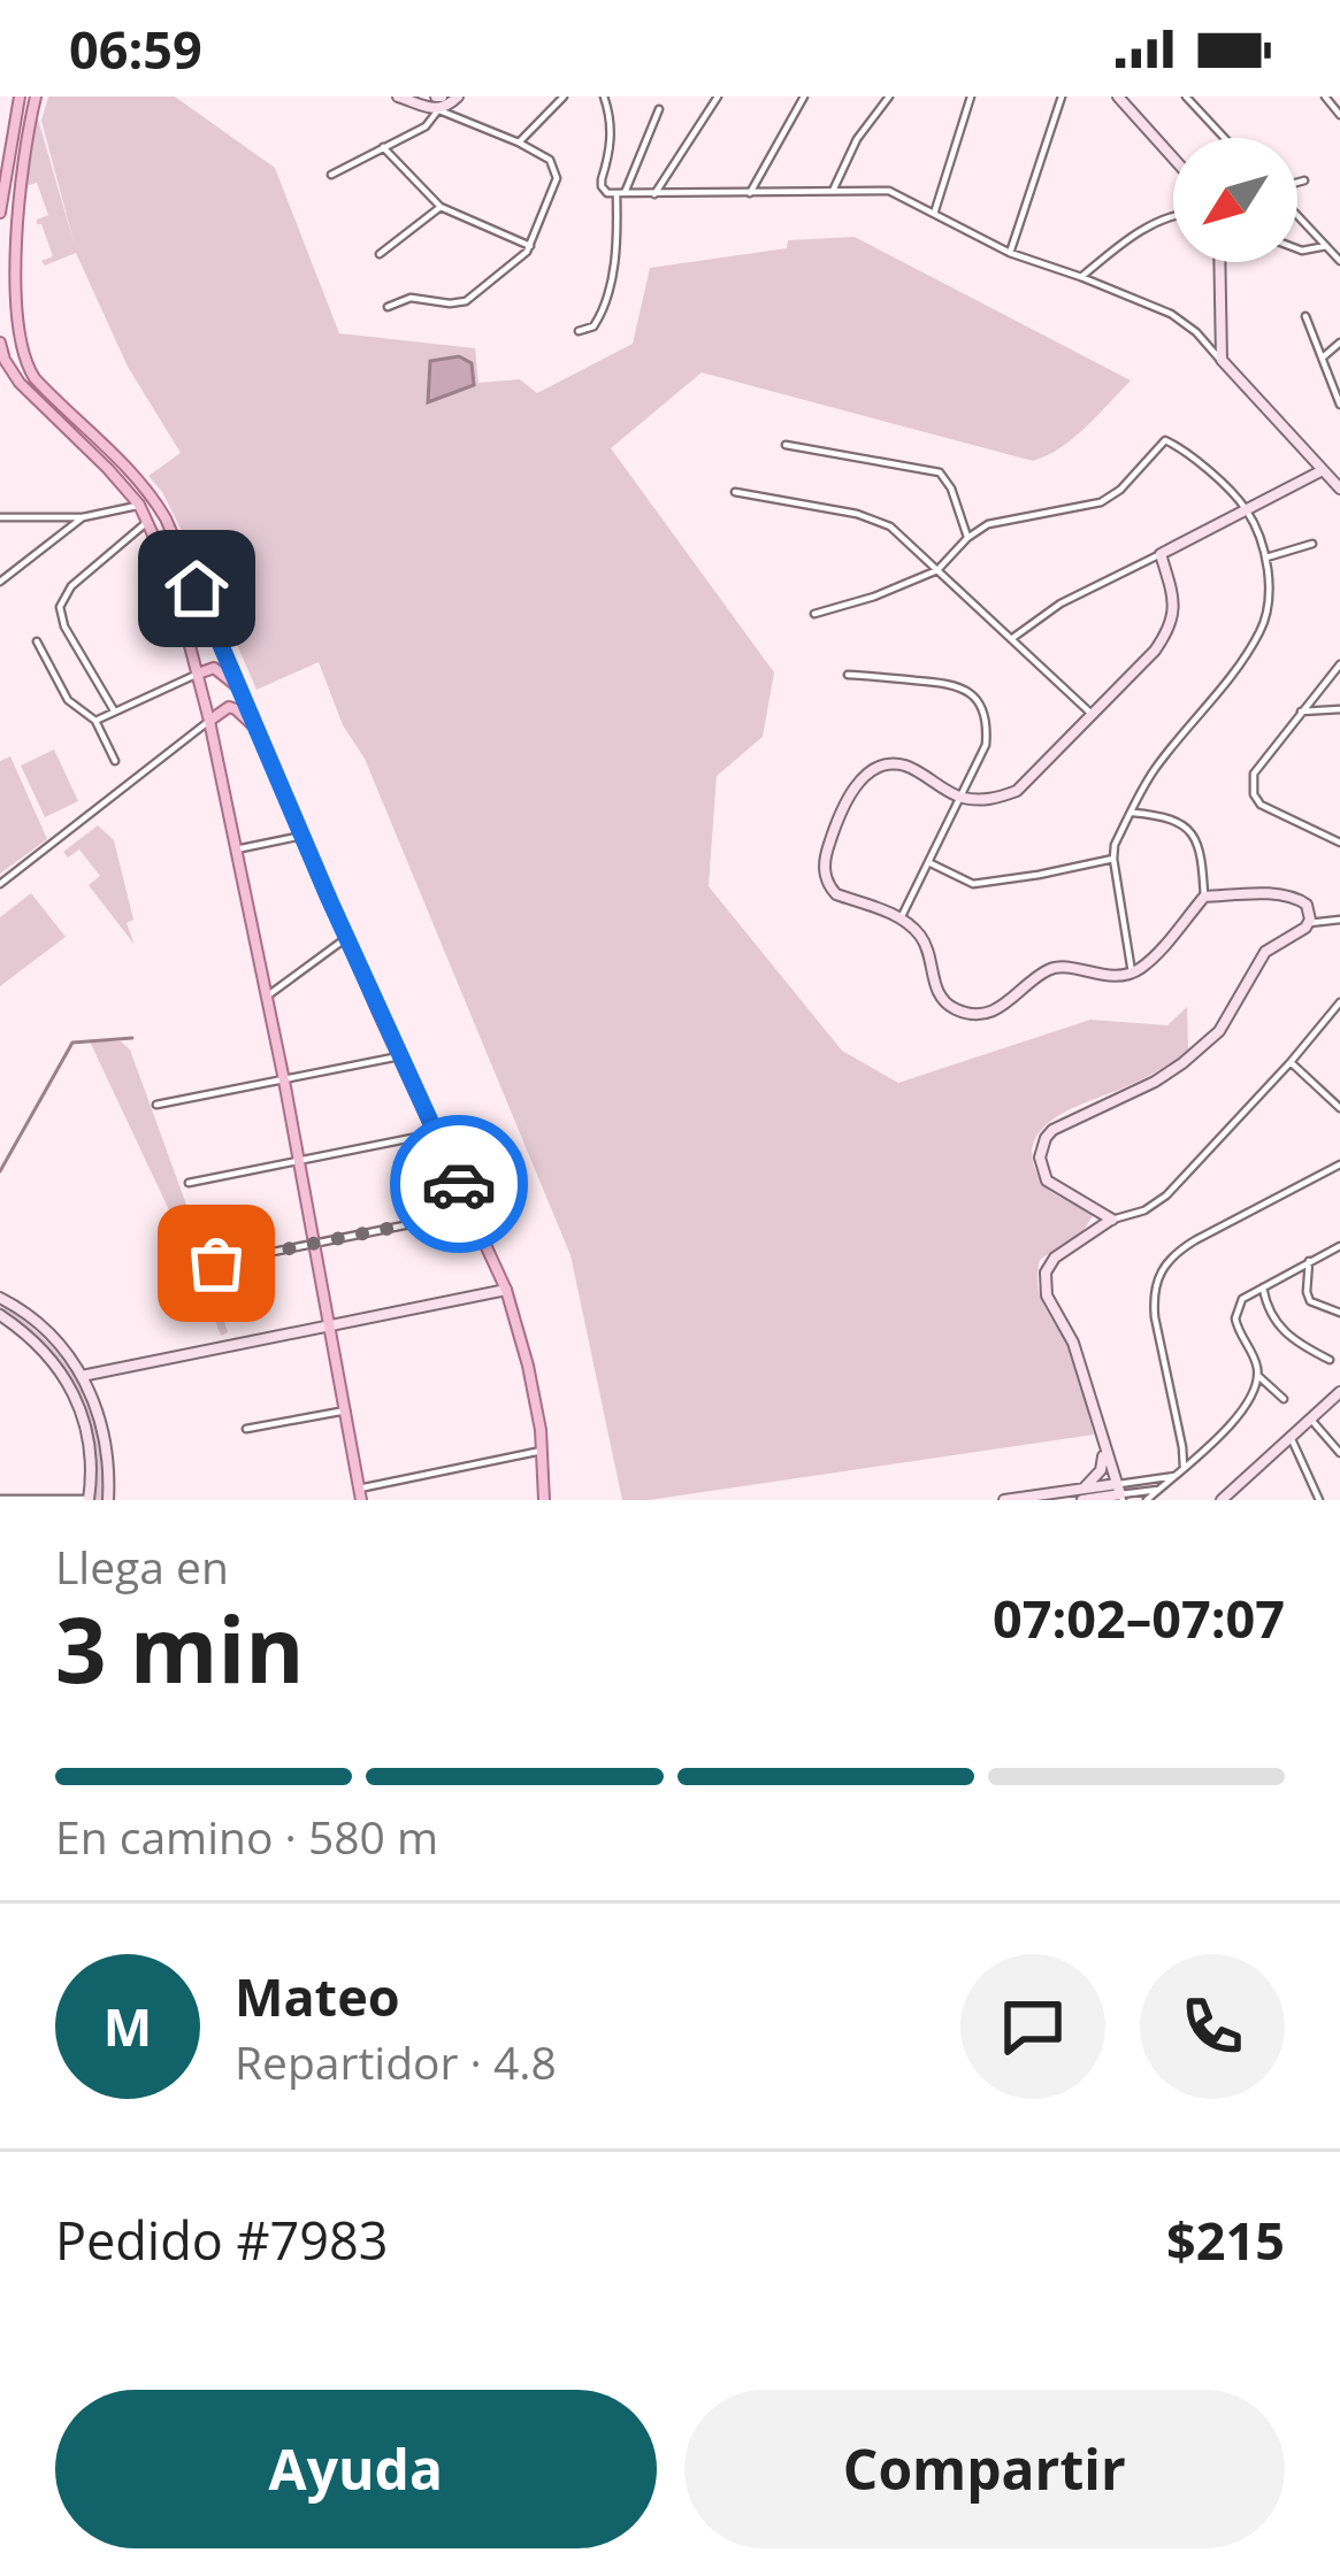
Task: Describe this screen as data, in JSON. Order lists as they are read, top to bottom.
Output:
{
  "north": "bottom left",
  "page": {
    "status": "06:59",
    "heading": ["3 min", "Llega en", "07:02–07:07"],
    "panel": [
      "Mateo",
      "Repartidor · 4.8",
      "Pedido #7983",
      "$215"
    ],
    "bar": "En camino · 580 m",
    "round": "M",
    "buttons": ["Ayuda", "Compartir"]
  }
}
